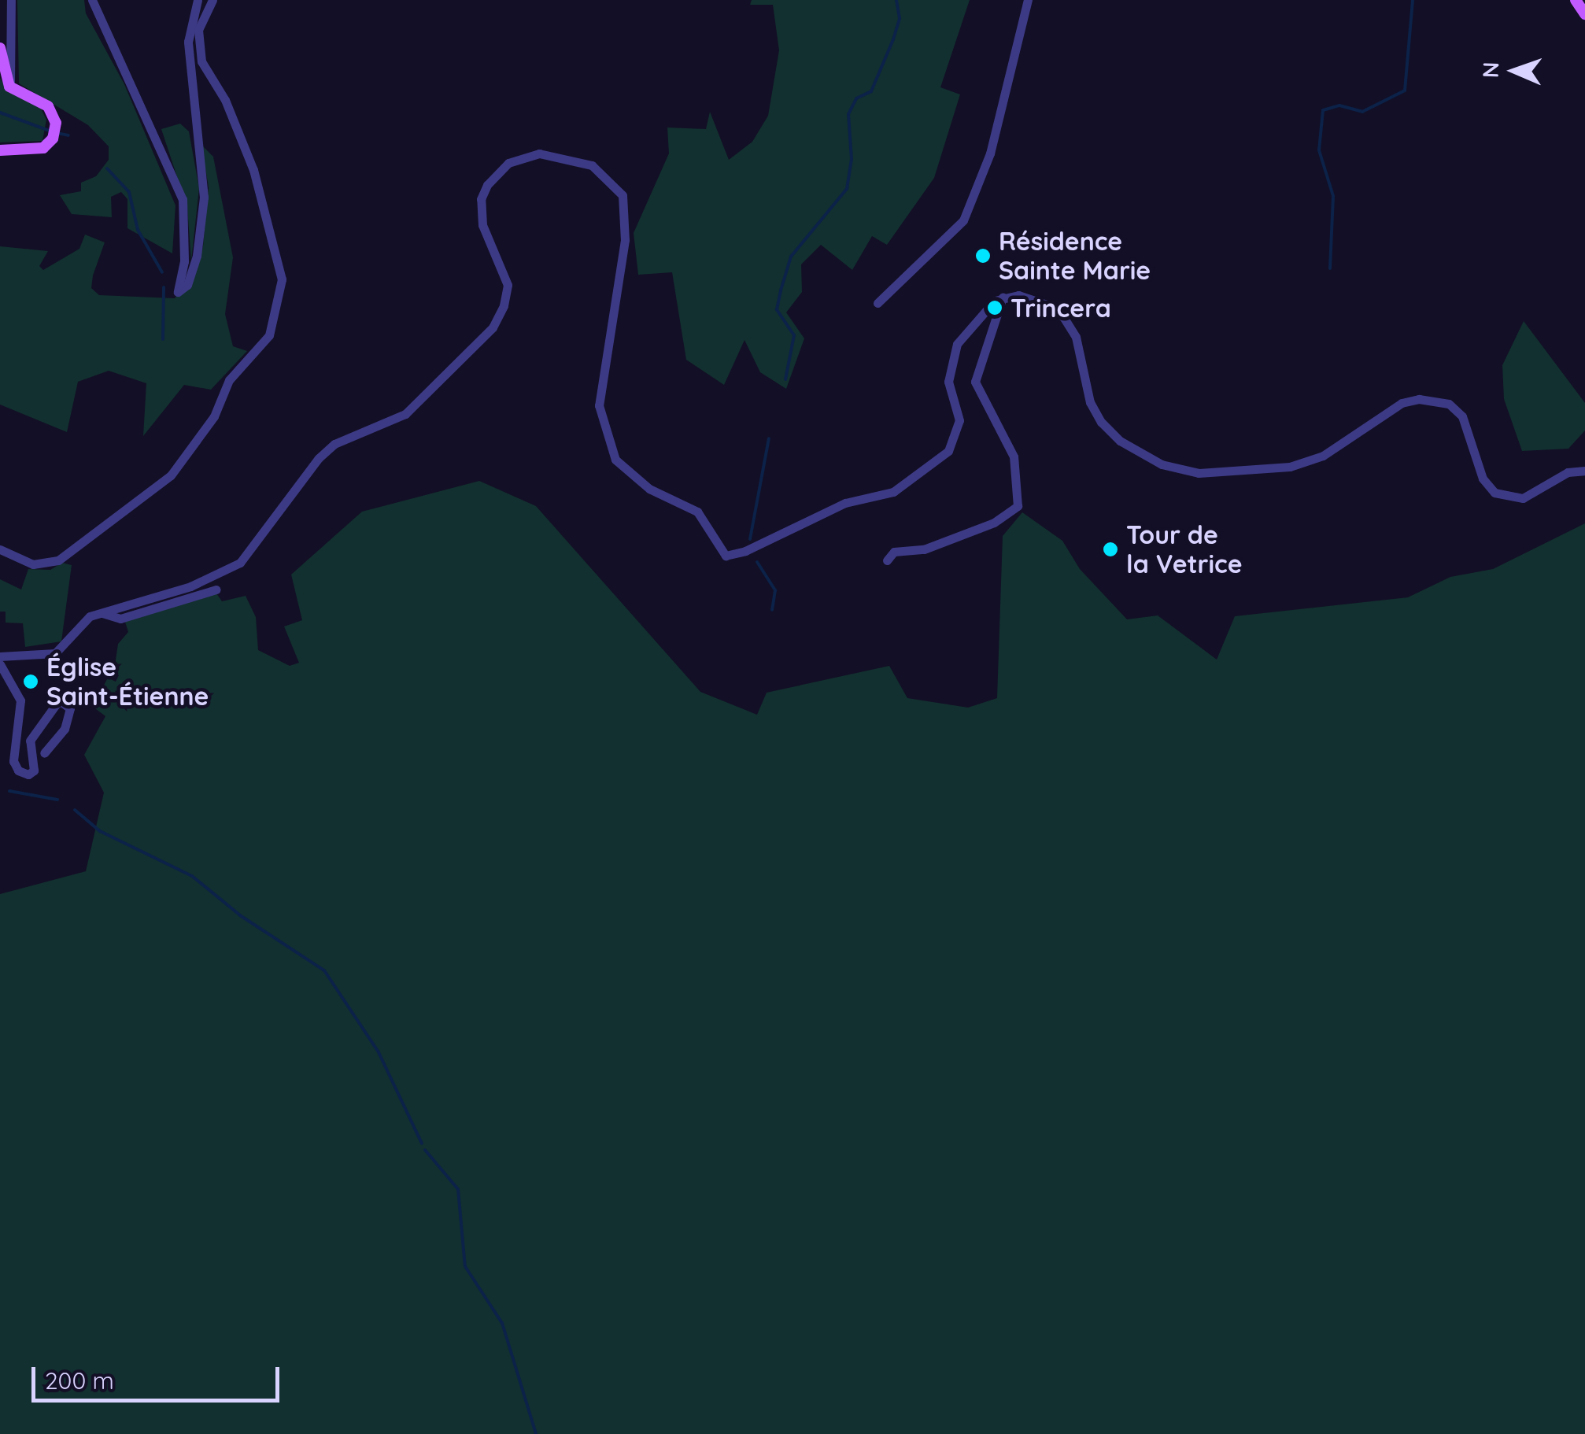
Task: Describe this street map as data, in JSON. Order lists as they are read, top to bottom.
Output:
{
  "places": [
    "Résidence Sainte Marie",
    "Trincera",
    "Tour de la Vetrice",
    "Église Saint-Étienne"
  ],
  "scale_bar": "200 m",
  "north": "left"
}
